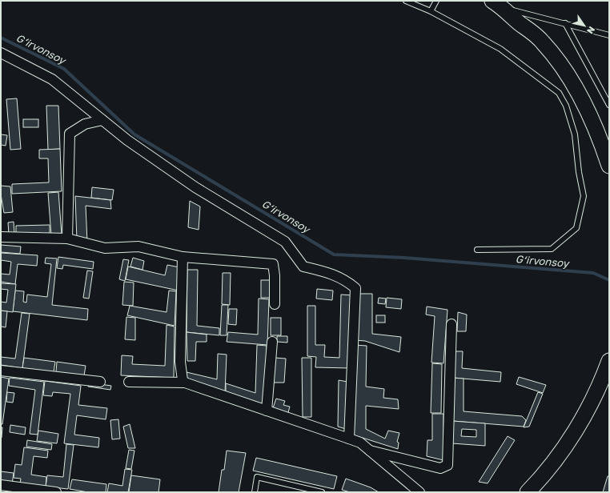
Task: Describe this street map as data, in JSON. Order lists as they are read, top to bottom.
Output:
{
  "water": ["G‘irvonsoy"],
  "north": "bottom right"
}
